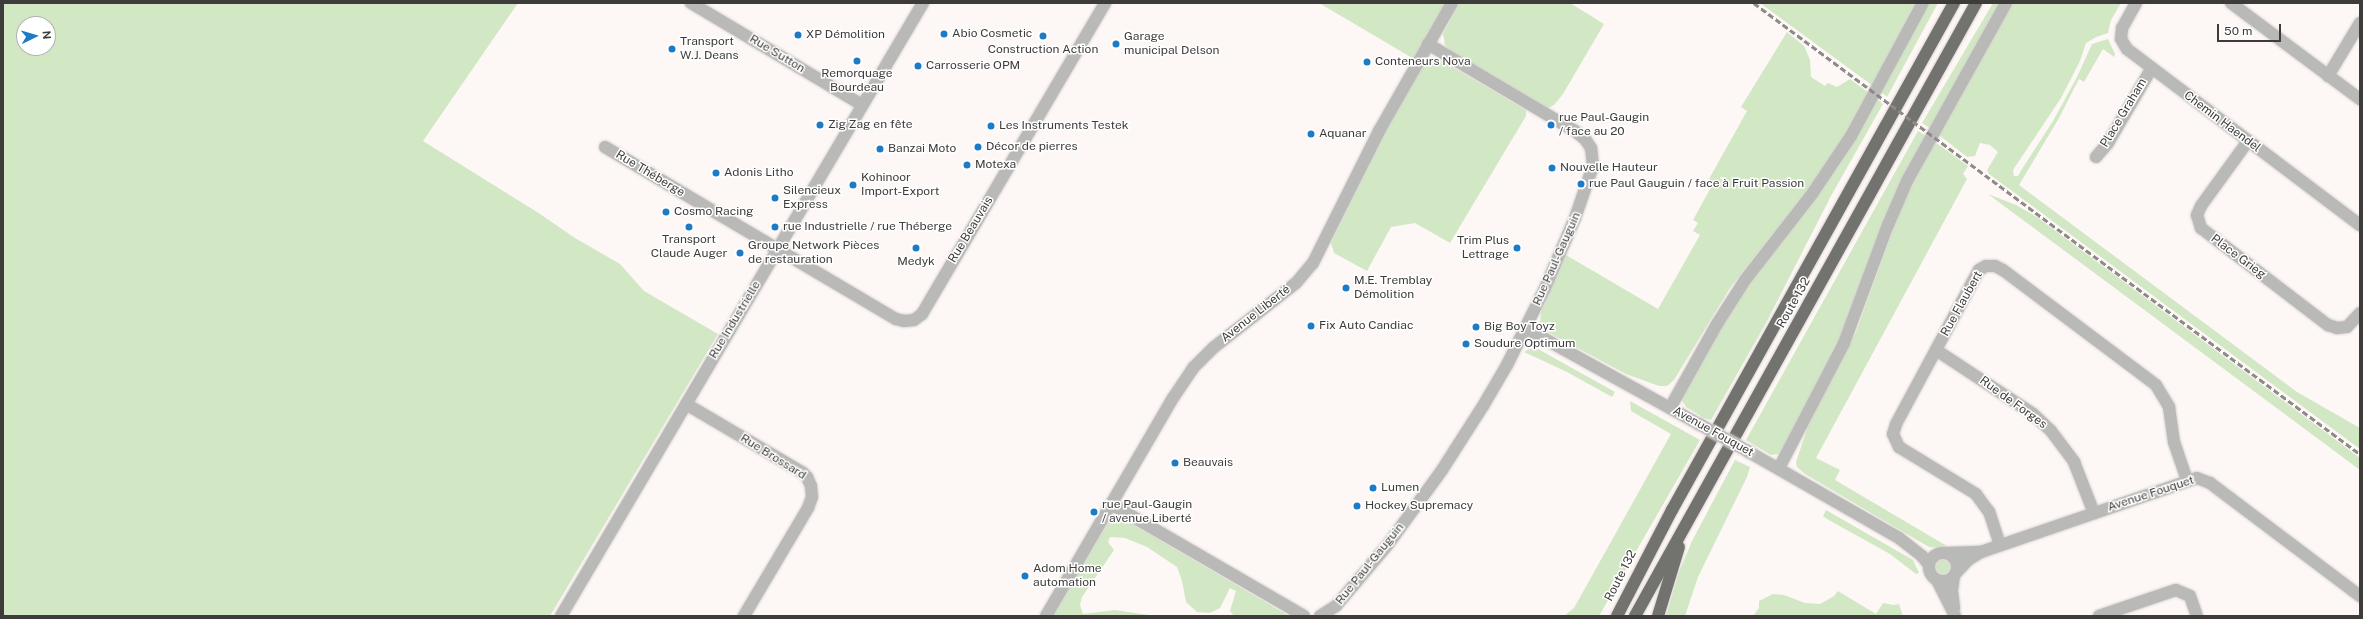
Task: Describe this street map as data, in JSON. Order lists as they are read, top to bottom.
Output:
{
  "streets": {
    "highway": ["Route 132"],
    "street": [
      "Rue Sutton",
      "Place Graham",
      "Chemin Haendel",
      "Rue Théberge",
      "Rue Beauvais",
      "Place Grieg",
      "Rue Paul-Gauguin",
      "Rue Flaubert",
      "Avenue Liberté",
      "Rue Industrielle",
      "Rue de Forges",
      "Avenue Fouquet",
      "Rue Brossard"
    ]
  },
  "crossings": [
    ["Rue Sutton", "Rue Industrielle"],
    ["Place Graham", "Chemin Haendel"],
    ["Chemin Haendel", "Place Grieg"],
    ["Rue Théberge", "Rue Beauvais"],
    ["Rue Théberge", "Rue Industrielle"],
    ["Rue Beauvais", "Rue Industrielle"],
    ["Rue Paul-Gauguin", "Avenue Liberté"],
    ["Rue Paul-Gauguin", "Avenue Fouquet"],
    ["Rue Flaubert", "Rue de Forges"],
    ["Rue Flaubert", "Avenue Fouquet"],
    ["Rue Industrielle", "Rue Brossard"],
    ["Rue de Forges", "Avenue Fouquet"]
  ],
  "places": [
    "Abio Cosmetic",
    "XP Démolition",
    "Construction Action",
    "Garage municipal Delson",
    "Transport W.J. Deans",
    "Remorquage Bourdeau",
    "Conteneurs Nova",
    "Carrosserie OPM",
    "Zig Zag en fête",
    "rue Paul-Gaugin / face au 20",
    "Les Instruments Testek",
    "Aquanar",
    "Décor de pierres",
    "Banzai Moto",
    "Motexa",
    "Nouvelle Hauteur",
    "Adonis Litho",
    "rue Paul Gauguin / face à Fruit Passion",
    "Kohinoor Import-Export",
    "Silencieux Express",
    "Cosmo Racing",
    "Transport Claude Auger",
    "rue Industrielle / rue Théberge",
    "Medyk",
    "Trim Plus Lettrage",
    "Groupe Network Pièces de restauration",
    "M.E. Tremblay Démolition",
    "Fix Auto Candiac",
    "Big Boy Toyz",
    "Soudure Optimum",
    "Beauvais",
    "Lumen",
    "Hockey Supremacy",
    "rue Paul-Gaugin / avenue Liberté",
    "Adom Home automation"
  ],
  "scale_bar": "50 m",
  "north": "right"
}
